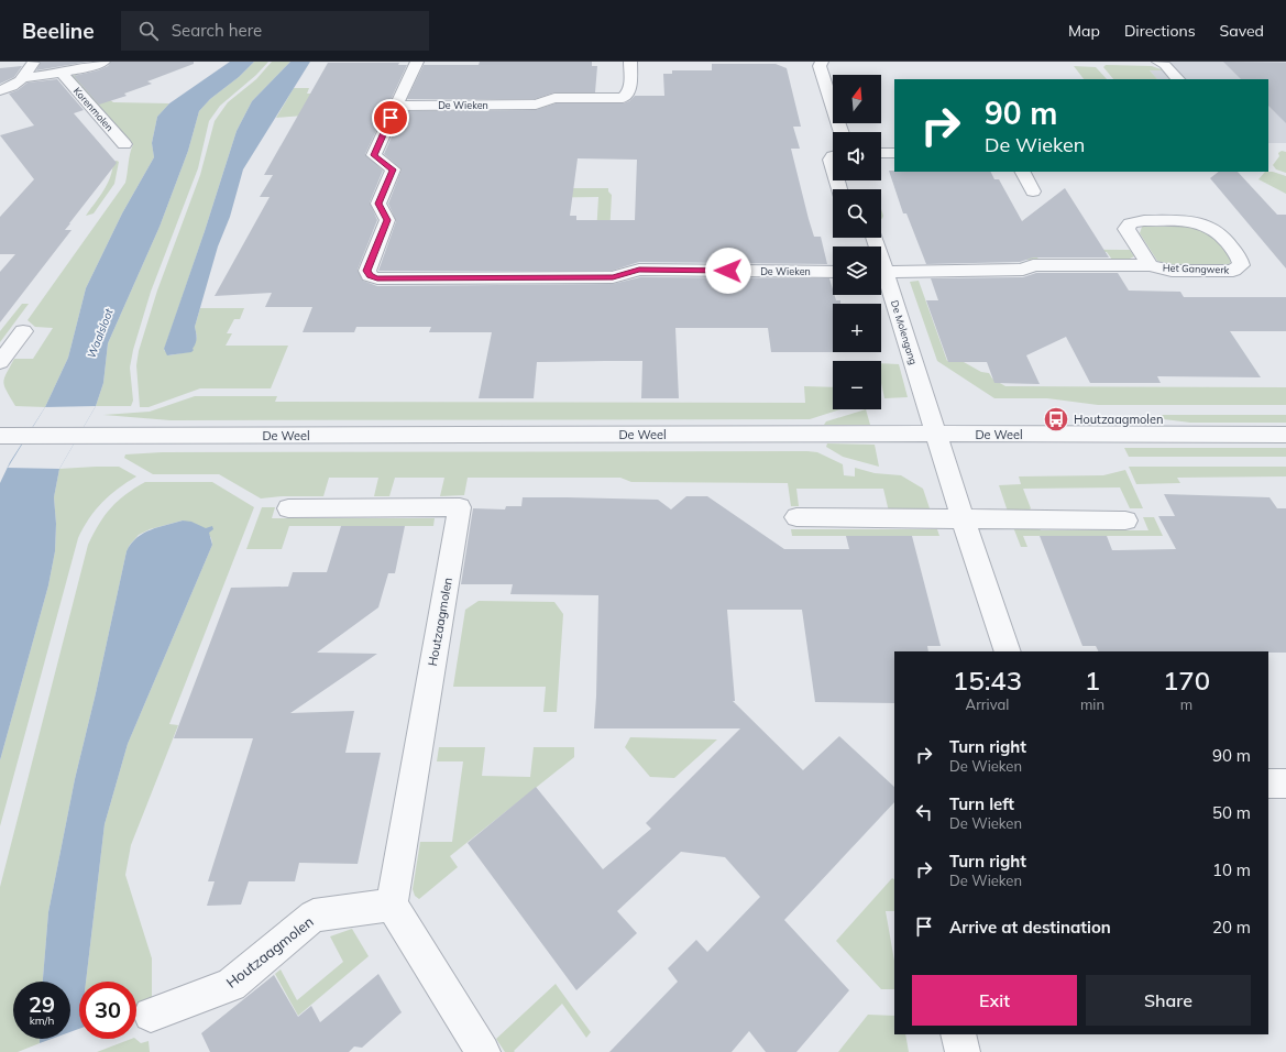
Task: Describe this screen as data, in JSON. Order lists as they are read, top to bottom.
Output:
{
  "streets": {
    "street": [
      "De Wieken",
      "Korenmolen",
      "Het Gangwerk",
      "De Molengang",
      "De Weel",
      "Houtzaagmolen"
    ]
  },
  "crossings": [
    ["De Molengang", "De Weel"]
  ],
  "water": ["Waalsloot"],
  "places": {
    "bus stop": ["Houtzaagmolen"]
  },
  "north": "top",
  "page": {
    "header": "Beeline",
    "search": "Search here",
    "nav": ["Map", "Directions", "Saved"],
    "map_buttons": ["+", "−"],
    "turn": ["90 m", "De Wieken"],
    "eta": [
      "15:43",
      "Arrival",
      "1",
      "min",
      "170",
      "m"
    ],
    "list": [
      {
        "name": "Turn right",
        "note": "De Wieken",
        "value": "90 m"
      },
      {
        "name": "Turn left",
        "note": "De Wieken",
        "value": "50 m"
      },
      {
        "name": "Turn right",
        "note": "De Wieken",
        "value": "10 m"
      },
      {
        "name": "Arrive at destination",
        "value": "20 m"
      }
    ],
    "buttons": ["Exit", "Share"],
    "speed": "29 km/h",
    "limit": "30"
  }
}
